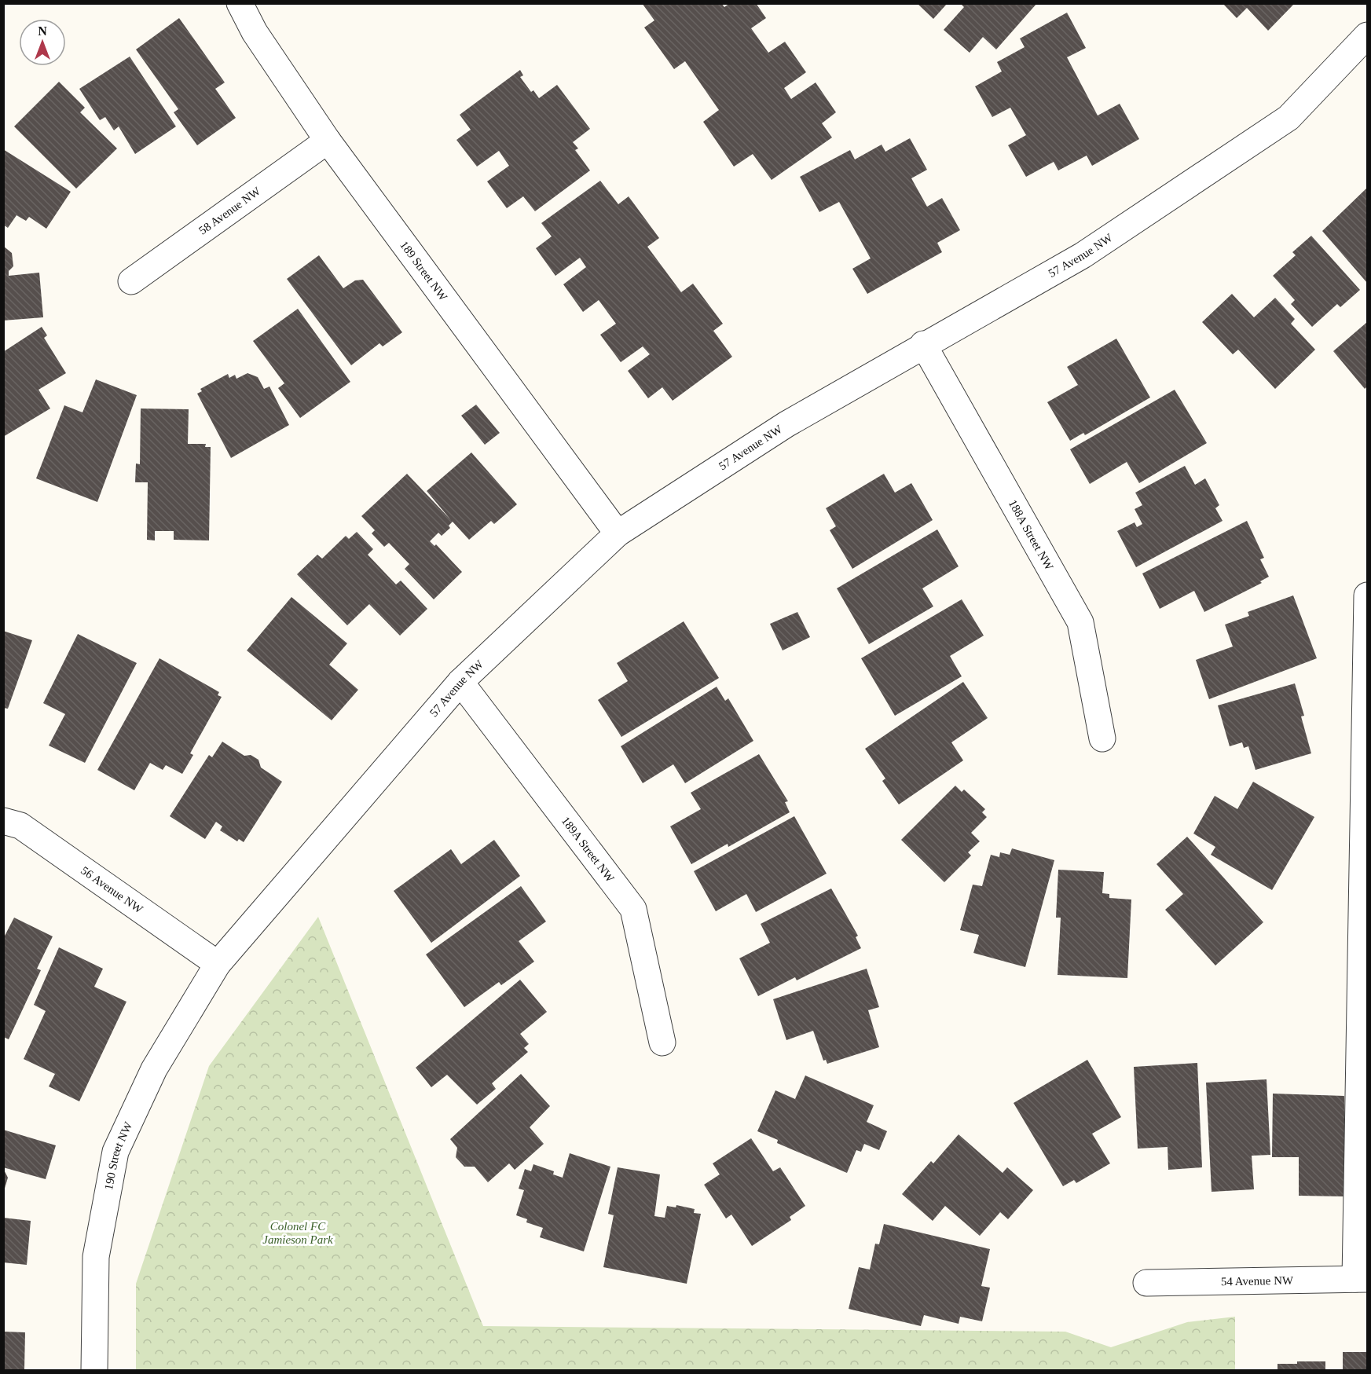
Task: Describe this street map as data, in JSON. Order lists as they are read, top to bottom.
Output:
{
  "streets": {
    "street": [
      "58 Avenue NW",
      "57 Avenue NW",
      "189 Street NW",
      "188A Street NW",
      "189A Street NW",
      "56 Avenue NW",
      "190 Street NW",
      "54 Avenue NW"
    ]
  },
  "crossings": [
    ["58 Avenue NW", "189 Street NW"],
    ["57 Avenue NW", "189 Street NW"],
    ["57 Avenue NW", "188A Street NW"],
    ["57 Avenue NW", "189A Street NW"],
    ["57 Avenue NW", "56 Avenue NW"],
    ["57 Avenue NW", "190 Street NW"],
    ["56 Avenue NW", "190 Street NW"]
  ],
  "parks": ["Colonel FC Jamieson Park"],
  "north": "top"
}
